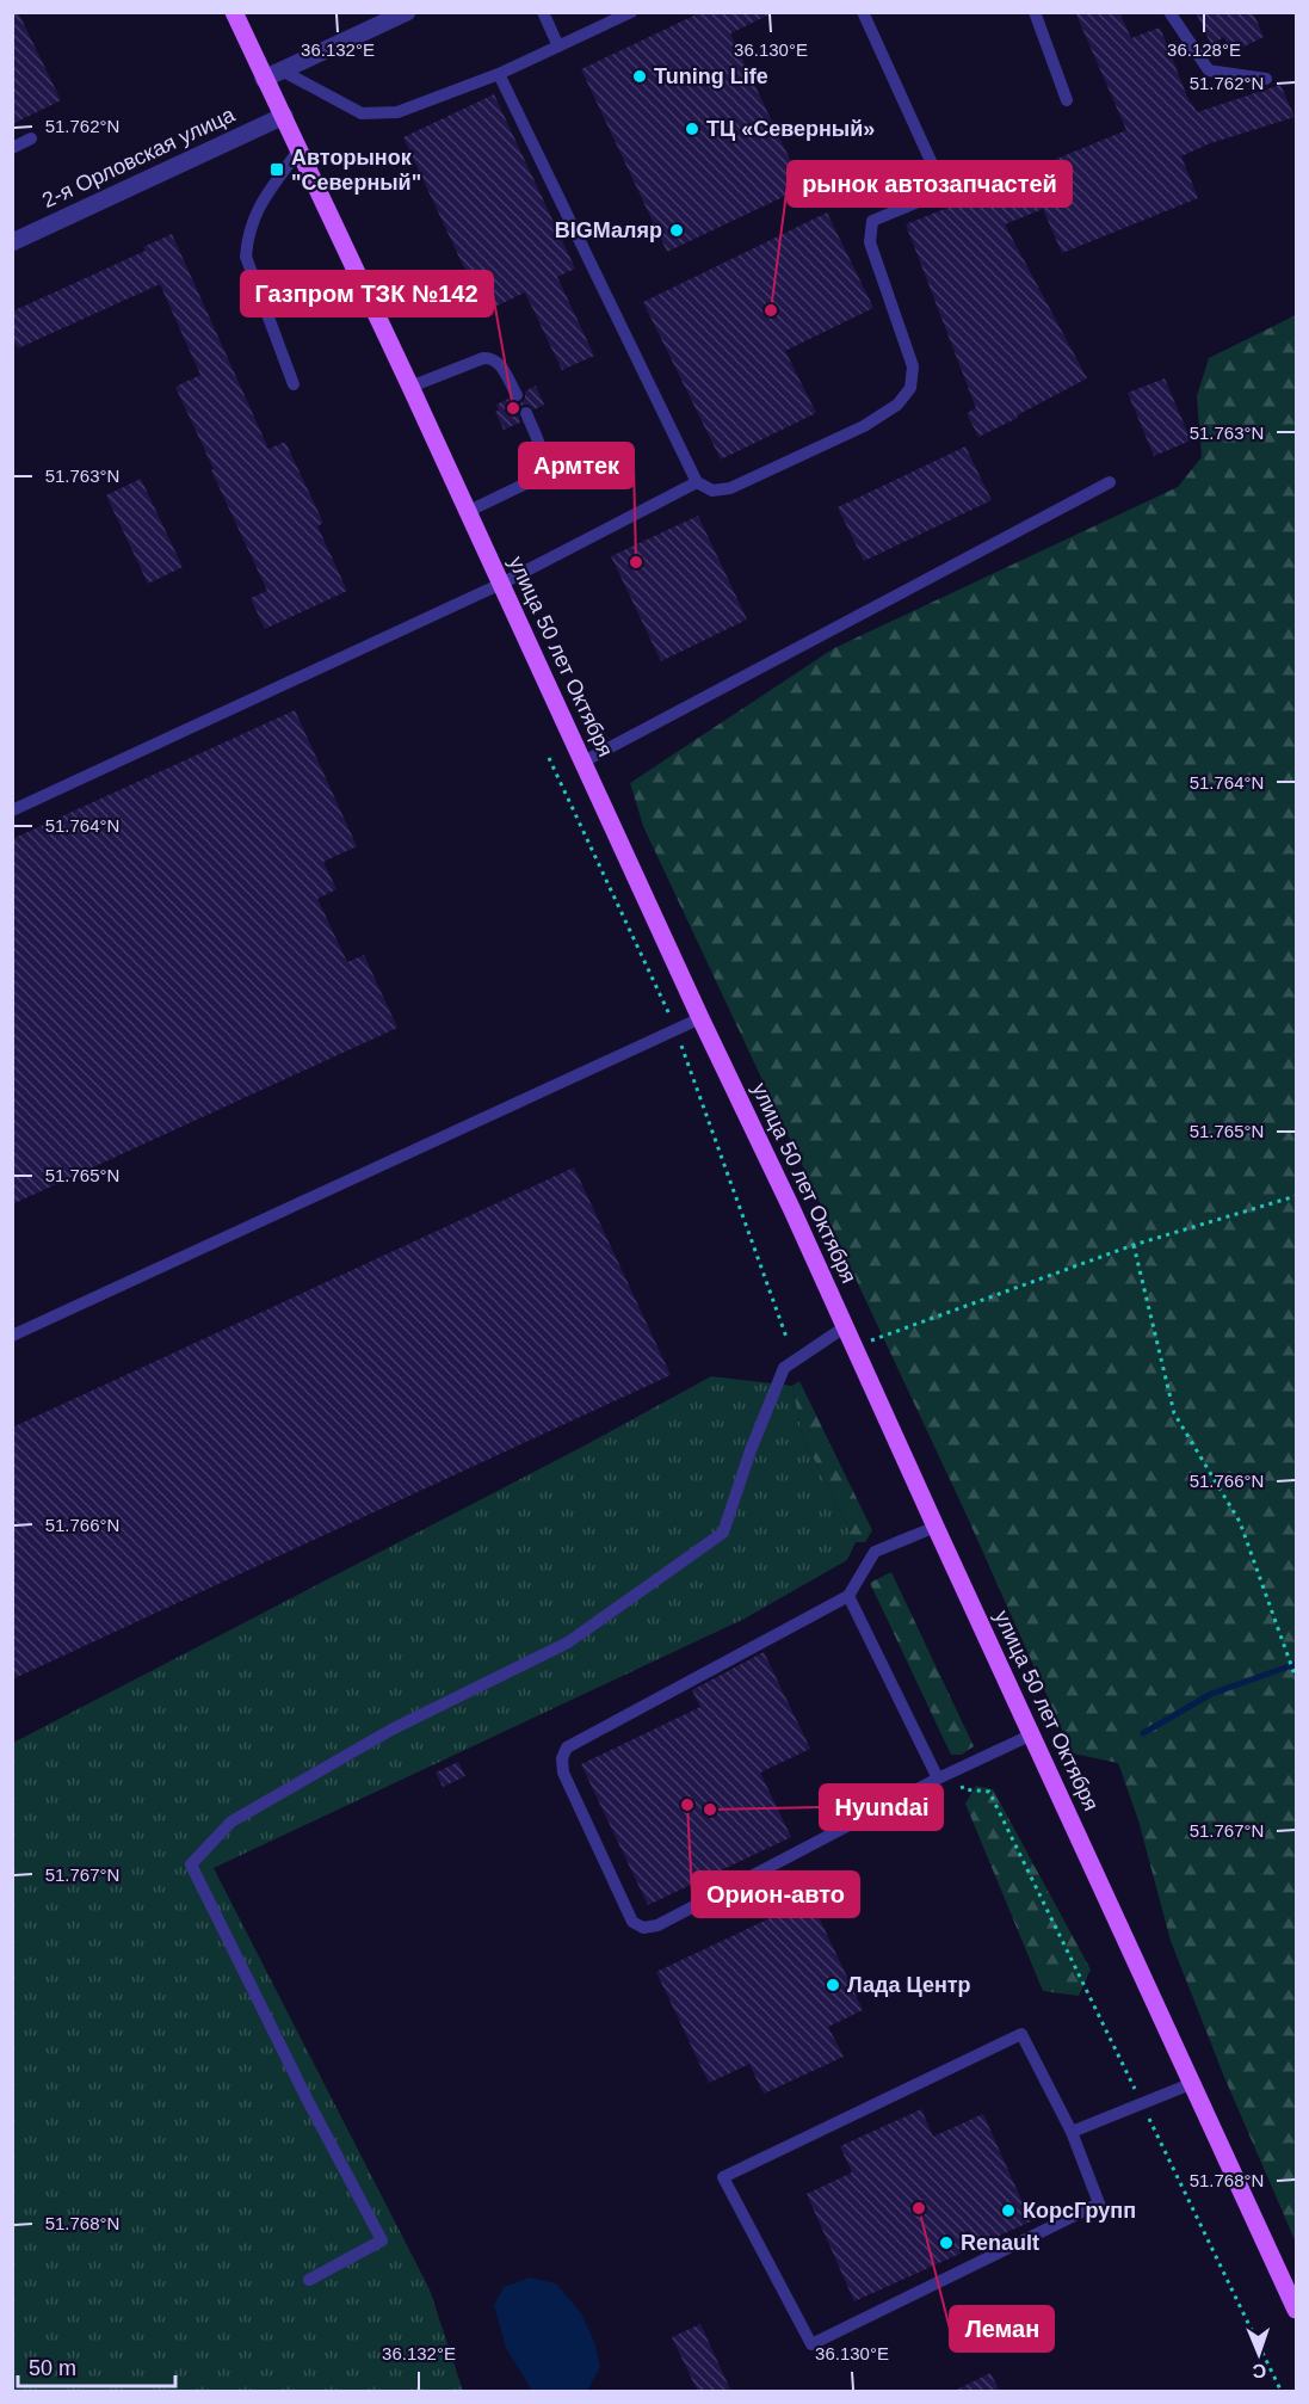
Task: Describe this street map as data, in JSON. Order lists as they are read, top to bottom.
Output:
{
  "streets": {
    "main road": ["улица 50 лет Октября"],
    "street": ["2-я Орловская улица"]
  },
  "crossings": [
    ["2-я Орловская улица", "улица 50 лет Октября"]
  ],
  "places": {
    "other": [
      "Tuning Life",
      "ТЦ «Северный»",
      "BIGМаляр",
      "рынок автозапчастей",
      "Газпром ТЗК №142",
      "Армтек",
      "Орион-авто",
      "Hyundai",
      "Лада Центр",
      "Леман",
      "КорсГрупп",
      "Renault"
    ],
    "transit": ["Авторынок \"Северный\""]
  },
  "scale_bar": "50 m",
  "north": "bottom",
  "coordinates": [
    "36.132°E",
    "36.130°E",
    "36.128°E",
    "51.762°N",
    "51.763°N",
    "51.764°N",
    "51.765°N",
    "51.766°N",
    "51.767°N",
    "51.768°N"
  ]
}
